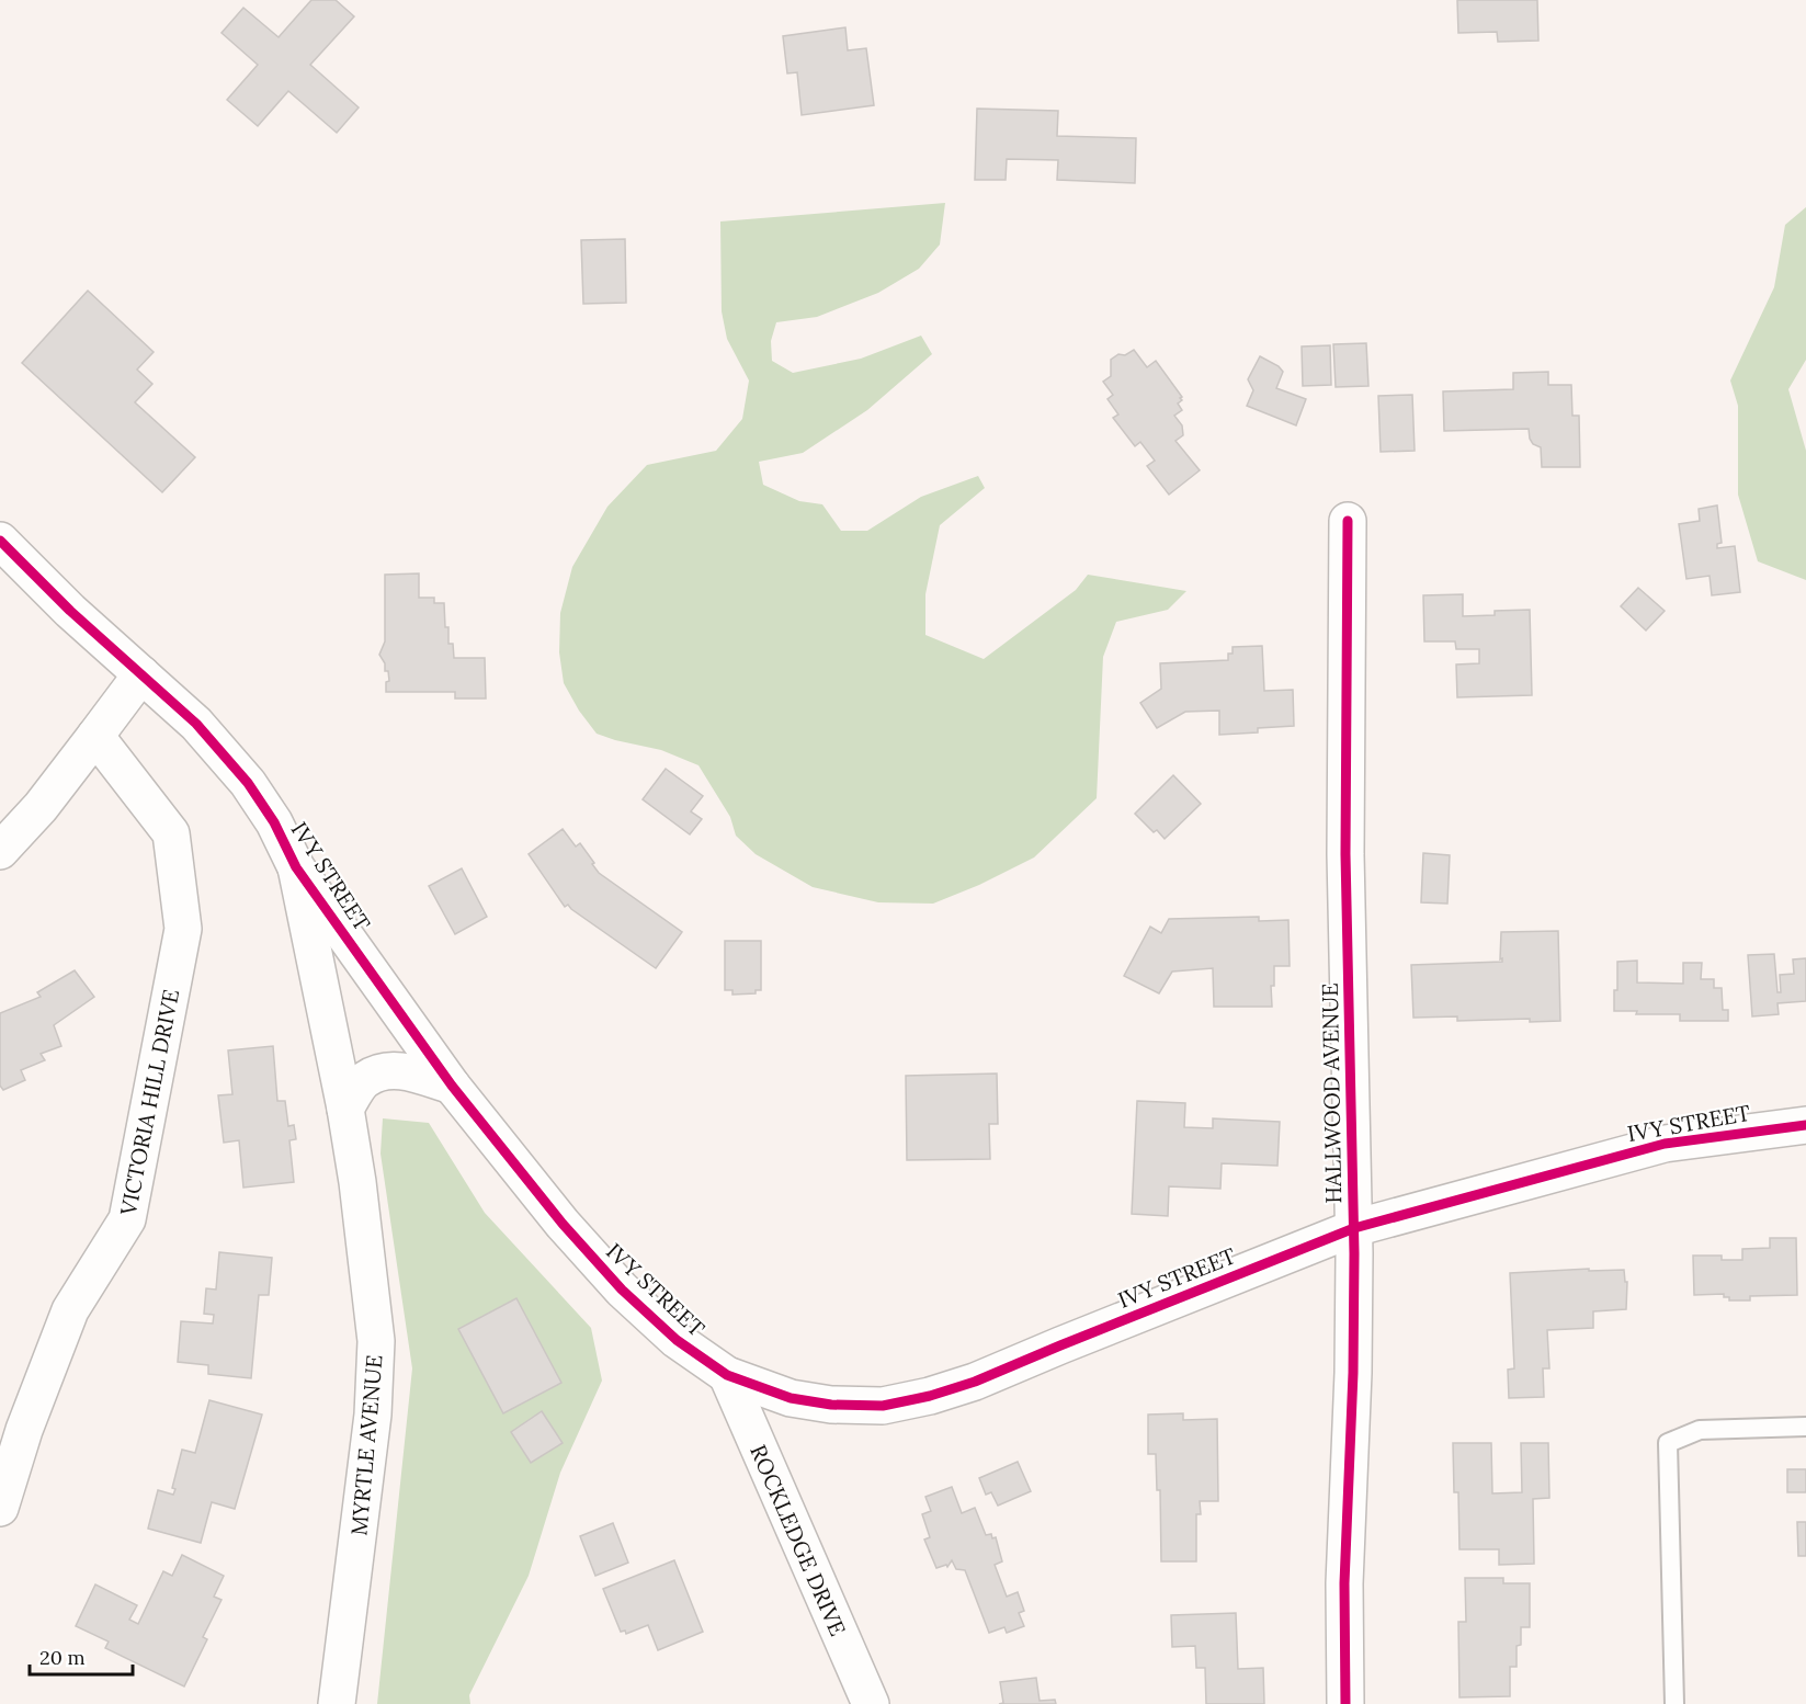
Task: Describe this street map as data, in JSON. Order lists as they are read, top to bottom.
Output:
{
  "streets": {
    "street": [
      "IVY STREET",
      "HALLWOOD AVENUE",
      "VICTORIA HILL DRIVE",
      "MYRTLE AVENUE",
      "ROCKLEDGE DRIVE"
    ]
  },
  "crossings": [
    ["IVY STREET", "HALLWOOD AVENUE"],
    ["IVY STREET", "MYRTLE AVENUE"],
    ["IVY STREET", "ROCKLEDGE DRIVE"]
  ],
  "scale_bar": "20 m"
}
